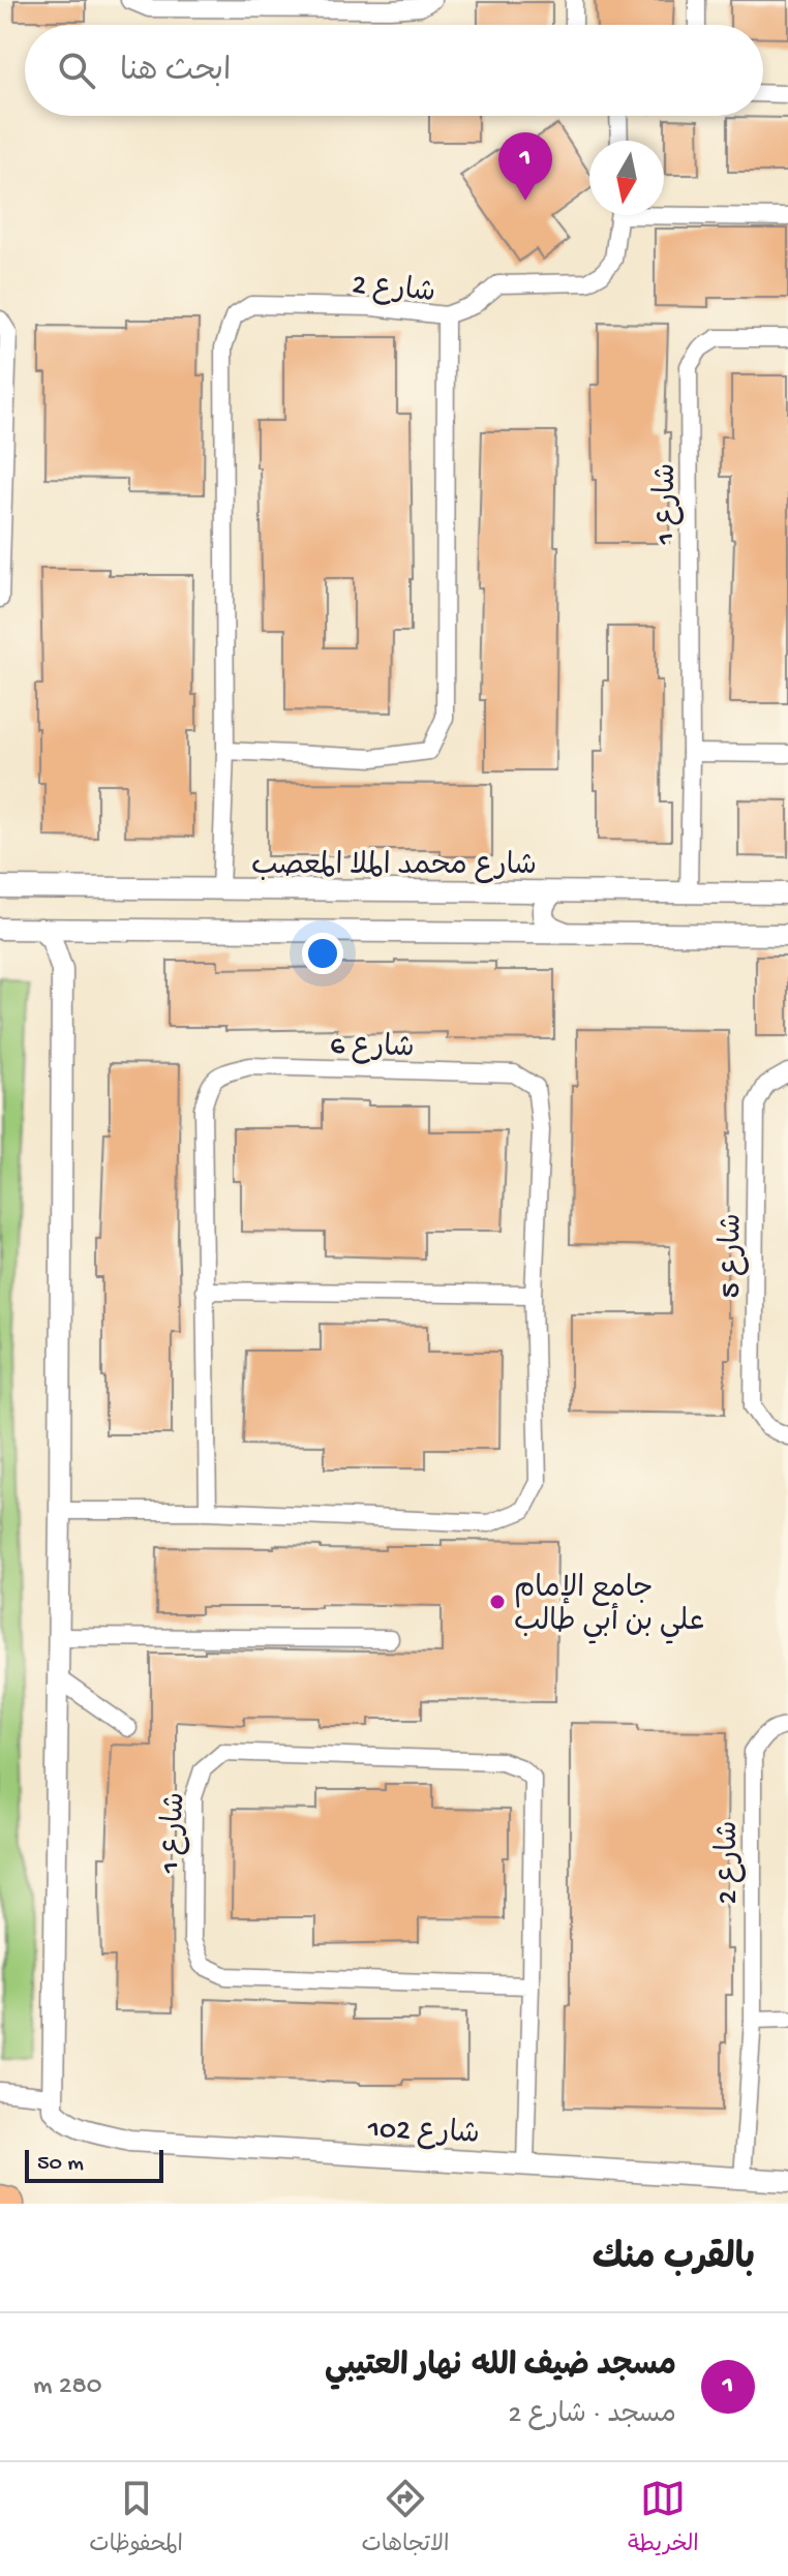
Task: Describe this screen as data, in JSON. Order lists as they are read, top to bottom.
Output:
{
  "streets": {
    "street": [
      "شارع 2",
      "شارع 1",
      "شارع محمد الملا المعصب",
      "شارع 6",
      "شارع 5",
      "شارع 102"
    ]
  },
  "crossings": [
    ["شارع 2", "شارع محمد الملا المعصب"],
    ["شارع 2", "شارع 102"],
    ["شارع 1", "شارع محمد الملا المعصب"],
    ["شارع 1", "شارع 102"]
  ],
  "places": ["جامع الإمام علي بن أبي طالب"],
  "scale_bar": "50 m",
  "north": "bottom",
  "page": {
    "search": "ابحث هنا",
    "pins": "1",
    "scale": "50 m",
    "heading": "بالقرب منك",
    "list": [
      {
        "mark": "1",
        "name": "مسجد ضيف الله نهار العتيبي",
        "note": "مسجد · شارع 2",
        "value": "280 m"
      }
    ],
    "nav": ["الخريطة", "الاتجاهات", "المحفوظات"]
  }
}
